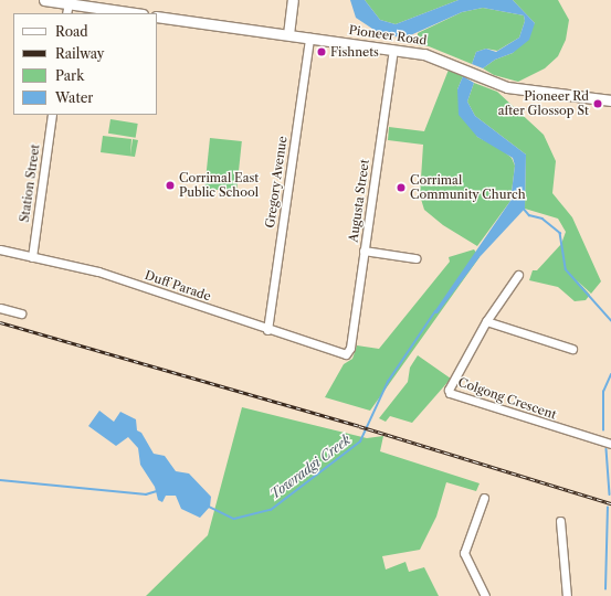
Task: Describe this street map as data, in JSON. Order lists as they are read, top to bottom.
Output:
{
  "streets": {
    "main road": ["Pioneer Road"],
    "street": [
      "Gregory Avenue",
      "Station Street",
      "Augusta Street",
      "Duff Parade",
      "Colgong Crescent"
    ]
  },
  "crossings": [
    ["Pioneer Road", "Gregory Avenue"],
    ["Pioneer Road", "Augusta Street"],
    ["Gregory Avenue", "Duff Parade"],
    ["Station Street", "Duff Parade"],
    ["Augusta Street", "Duff Parade"]
  ],
  "water": ["Towradgi Creek"],
  "places": [
    "Fishnets",
    "Pioneer Rd after Glossop St",
    "Corrimal East Public School",
    "Corrimal Community Church"
  ],
  "legend": [
    "Road",
    "Railway",
    "Park",
    "Water"
  ]
}
